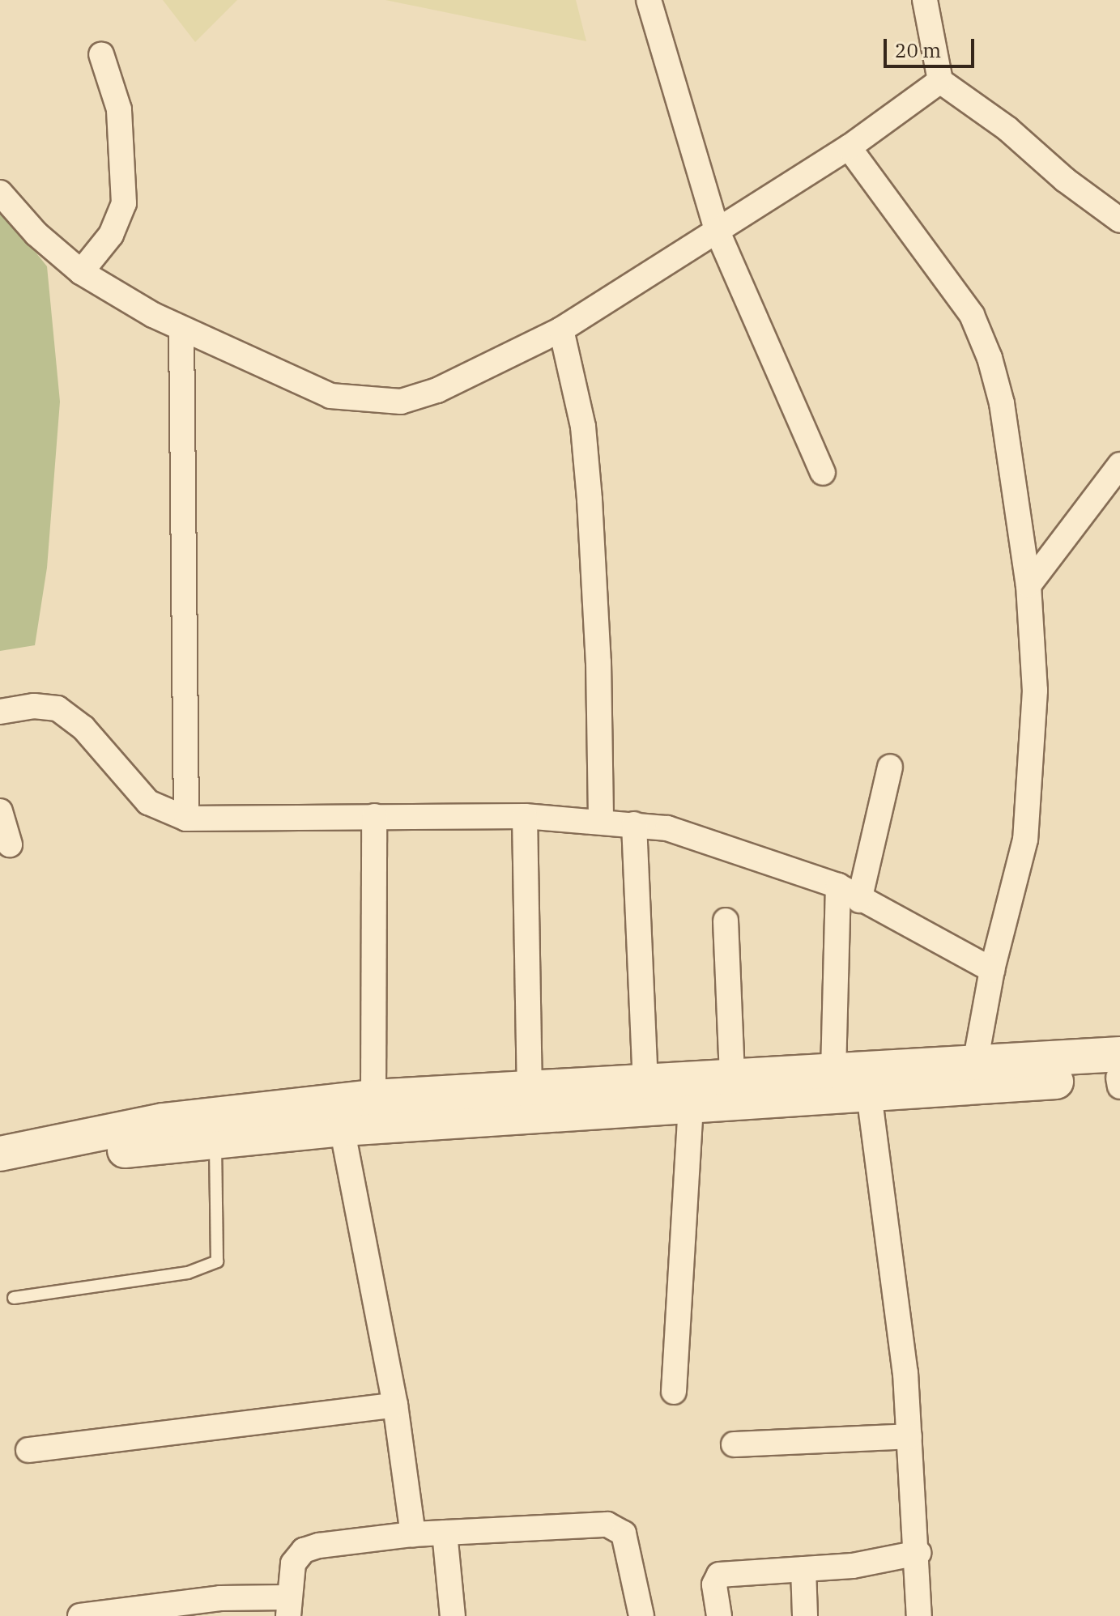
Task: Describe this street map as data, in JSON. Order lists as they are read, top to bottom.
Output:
{
  "scale_bar": "20 m"
}
